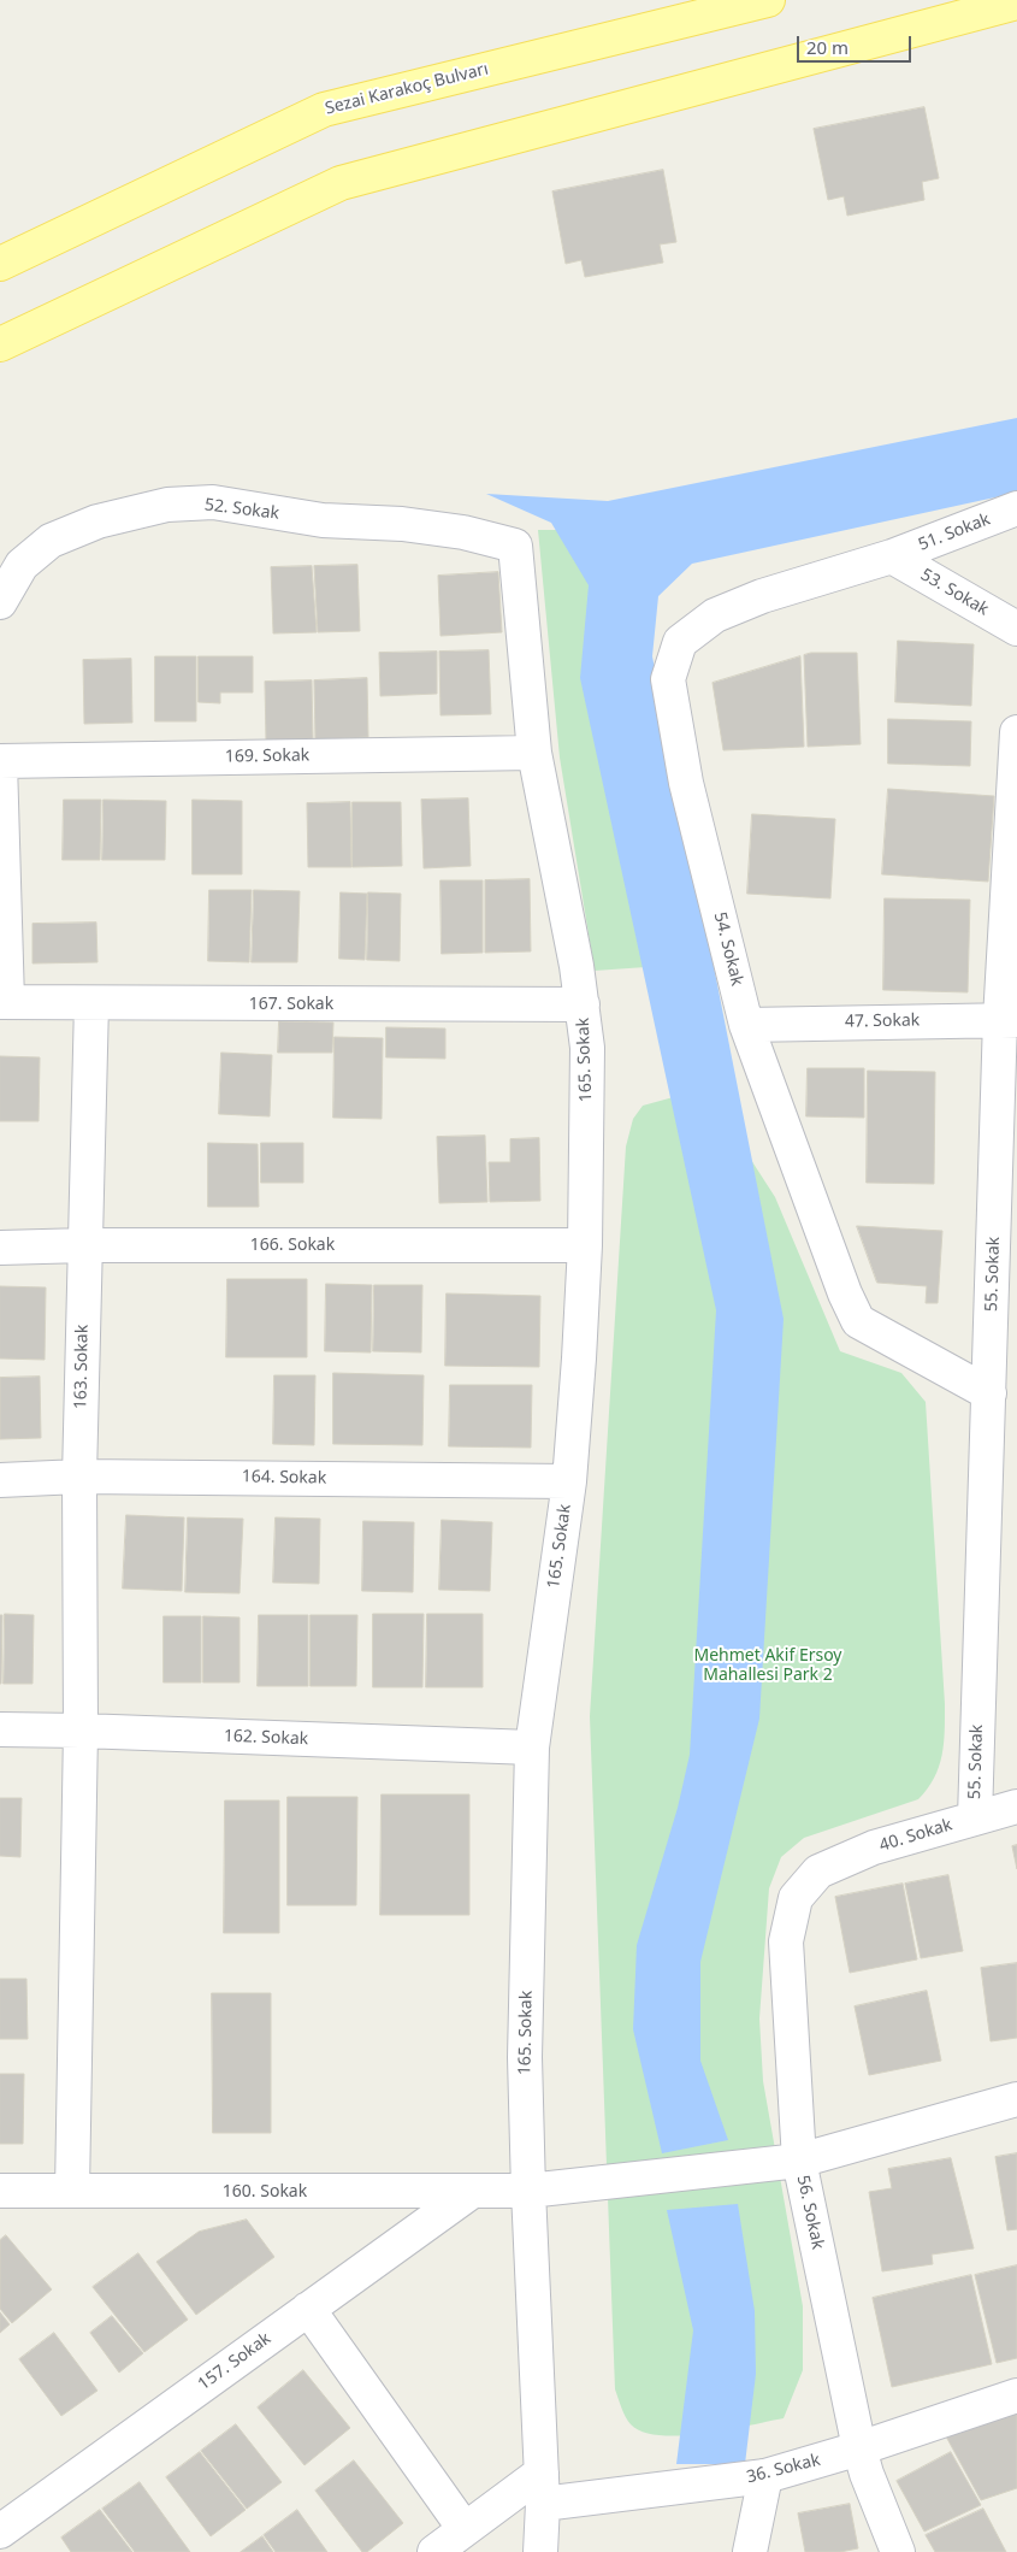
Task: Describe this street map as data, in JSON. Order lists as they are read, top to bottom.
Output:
{
  "streets": {
    "main road": ["Sezai Karakoç Bulvarı"],
    "street": [
      "52. Sokak",
      "51. Sokak",
      "53. Sokak",
      "169. Sokak",
      "54. Sokak",
      "167. Sokak",
      "47. Sokak",
      "165. Sokak",
      "166. Sokak",
      "55. Sokak",
      "163. Sokak",
      "164. Sokak",
      "162. Sokak",
      "40. Sokak",
      "160. Sokak",
      "56. Sokak",
      "157. Sokak",
      "36. Sokak"
    ]
  },
  "crossings": [
    ["52. Sokak", "165. Sokak"],
    ["51. Sokak", "53. Sokak"],
    ["51. Sokak", "54. Sokak"],
    ["53. Sokak", "54. Sokak"],
    ["169. Sokak", "165. Sokak"],
    ["54. Sokak", "47. Sokak"],
    ["54. Sokak", "55. Sokak"],
    ["167. Sokak", "165. Sokak"],
    ["167. Sokak", "163. Sokak"],
    ["47. Sokak", "55. Sokak"],
    ["165. Sokak", "166. Sokak"],
    ["165. Sokak", "164. Sokak"],
    ["165. Sokak", "162. Sokak"],
    ["165. Sokak", "160. Sokak"],
    ["165. Sokak", "36. Sokak"],
    ["166. Sokak", "163. Sokak"],
    ["55. Sokak", "40. Sokak"],
    ["163. Sokak", "164. Sokak"],
    ["163. Sokak", "162. Sokak"],
    ["163. Sokak", "160. Sokak"],
    ["40. Sokak", "56. Sokak"],
    ["160. Sokak", "56. Sokak"],
    ["160. Sokak", "157. Sokak"],
    ["56. Sokak", "36. Sokak"]
  ],
  "parks": ["Mehmet Akif Ersoy Mahallesi Park 2"],
  "scale_bar": "20 m"
}
